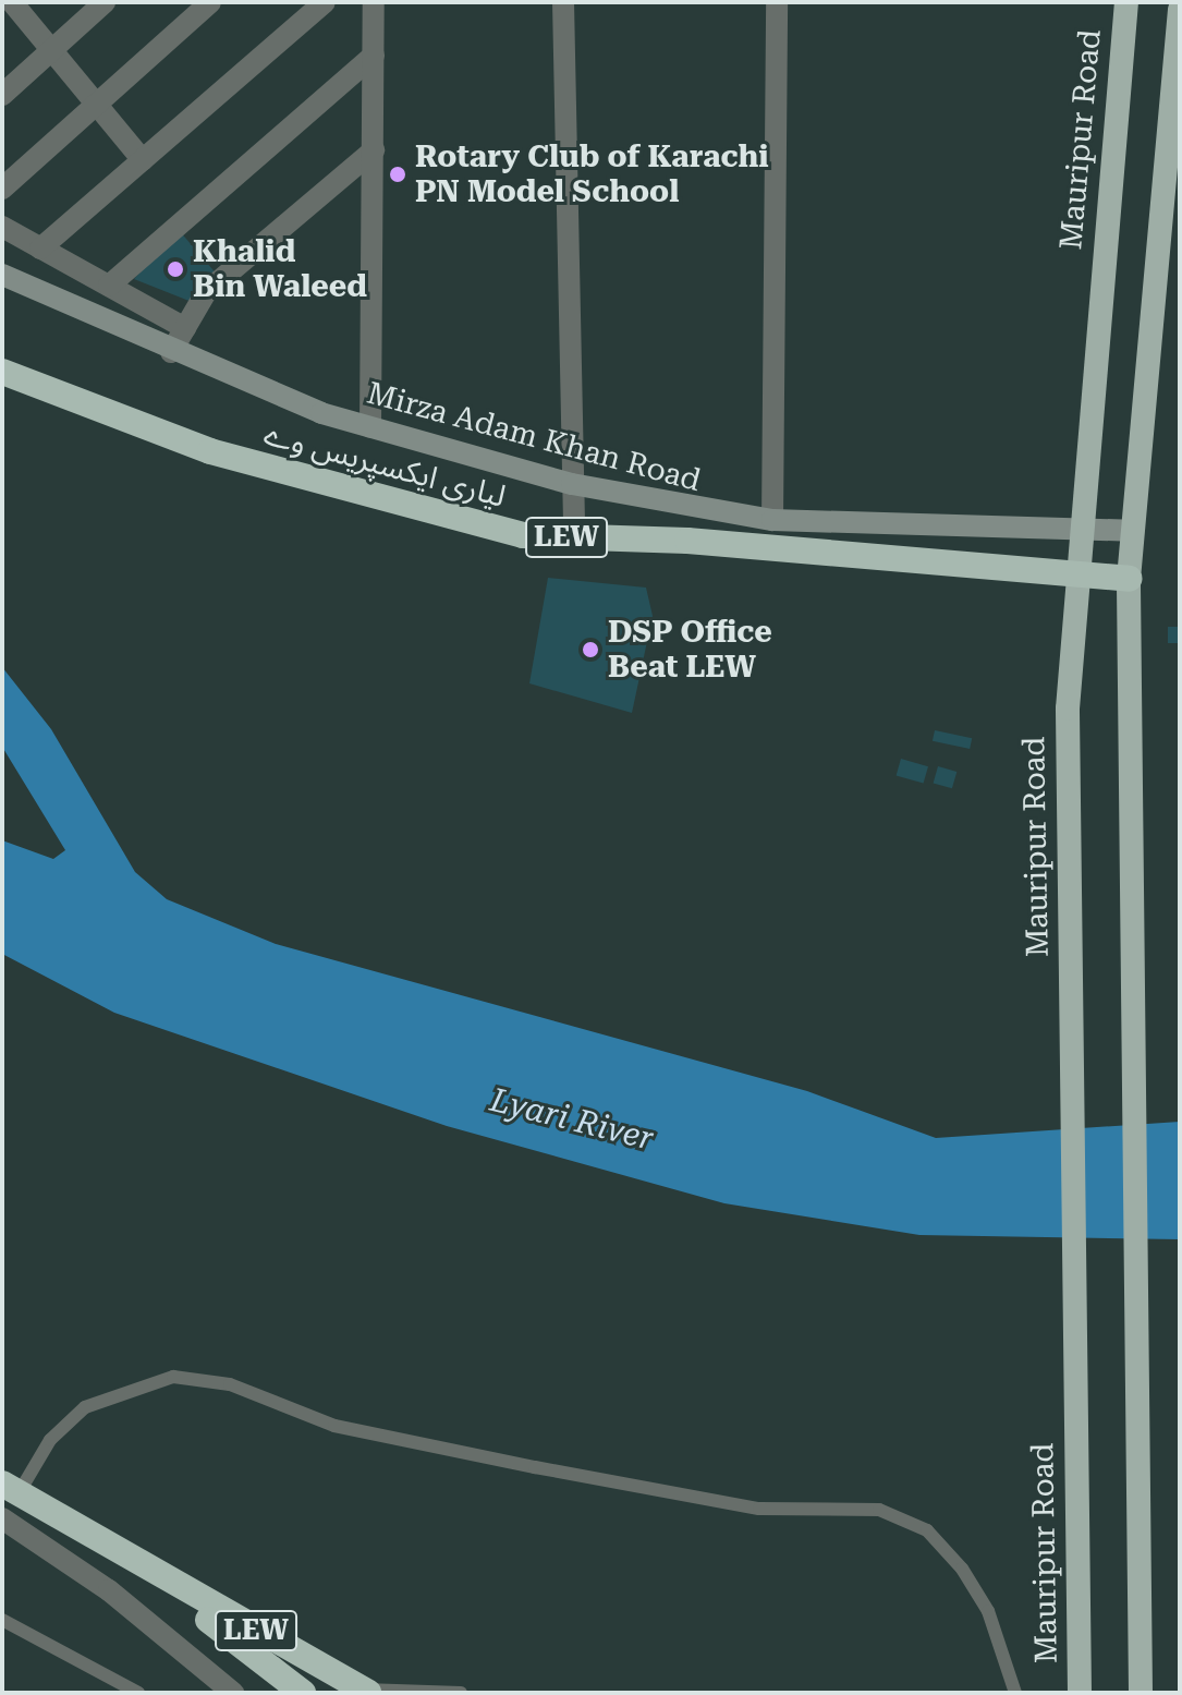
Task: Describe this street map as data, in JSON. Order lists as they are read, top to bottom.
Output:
{
  "streets": {
    "highway": ["Mauripur Road", "لیاری ایکسپریس وے", "LEW"],
    "main road": ["Mirza Adam Khan Road"]
  },
  "crossings": [
    ["Mauripur Road", "Mirza Adam Khan Road"],
    ["Mauripur Road", "لیاری ایکسپریس وے"]
  ],
  "water": ["Lyari River"],
  "places": ["Rotary Club of Karachi PN Model School", "Khalid Bin Waleed", "DSP Office Beat LEW"]
}
